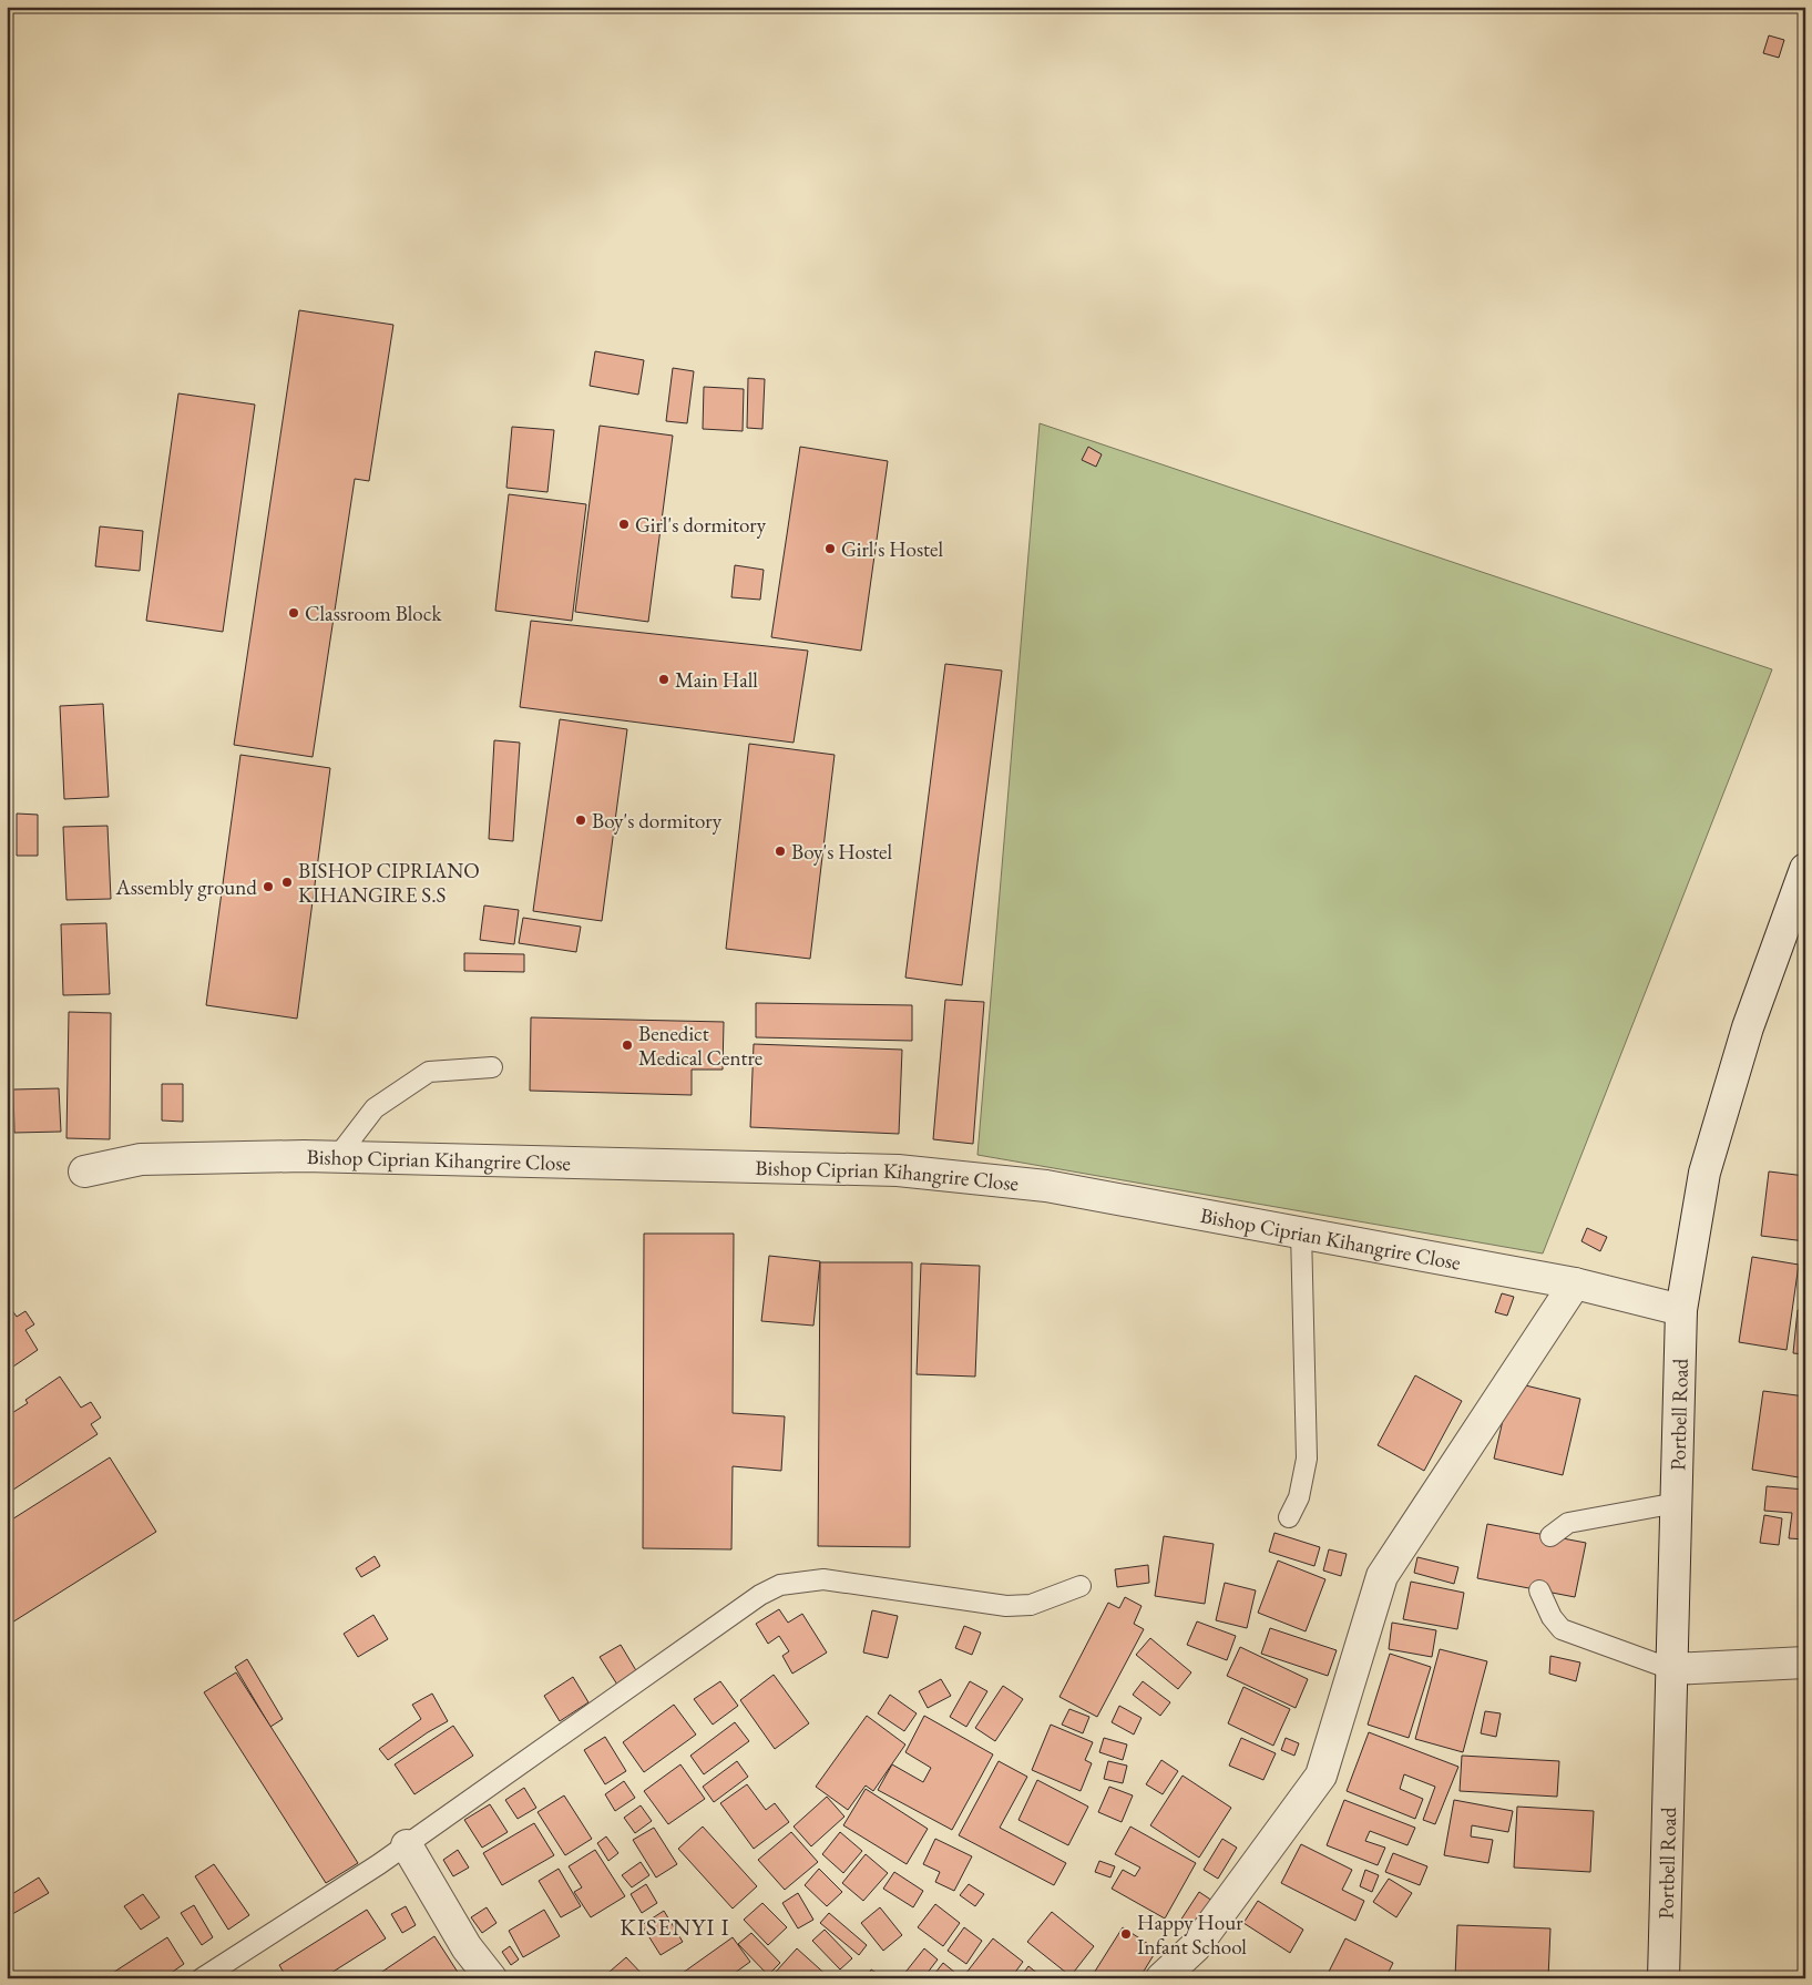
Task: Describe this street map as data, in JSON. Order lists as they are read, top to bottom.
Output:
{
  "streets": {
    "street": ["Bishop Ciprian Kihangrire Close", "Portbell Road"]
  },
  "crossings": [
    ["Bishop Ciprian Kihangrire Close", "Portbell Road"]
  ],
  "districts": ["KISENYI I"],
  "places": [
    "Girl's dormitory",
    "Girl's Hostel",
    "Classroom Block",
    "Main Hall",
    "Boy's dormitory",
    "Boy's Hostel",
    "BISHOP CIPRIANO KIHANGIRE S.S",
    "Assembly ground",
    "Benedict Medical Centre",
    "Happy Hour Infant School"
  ]
}
